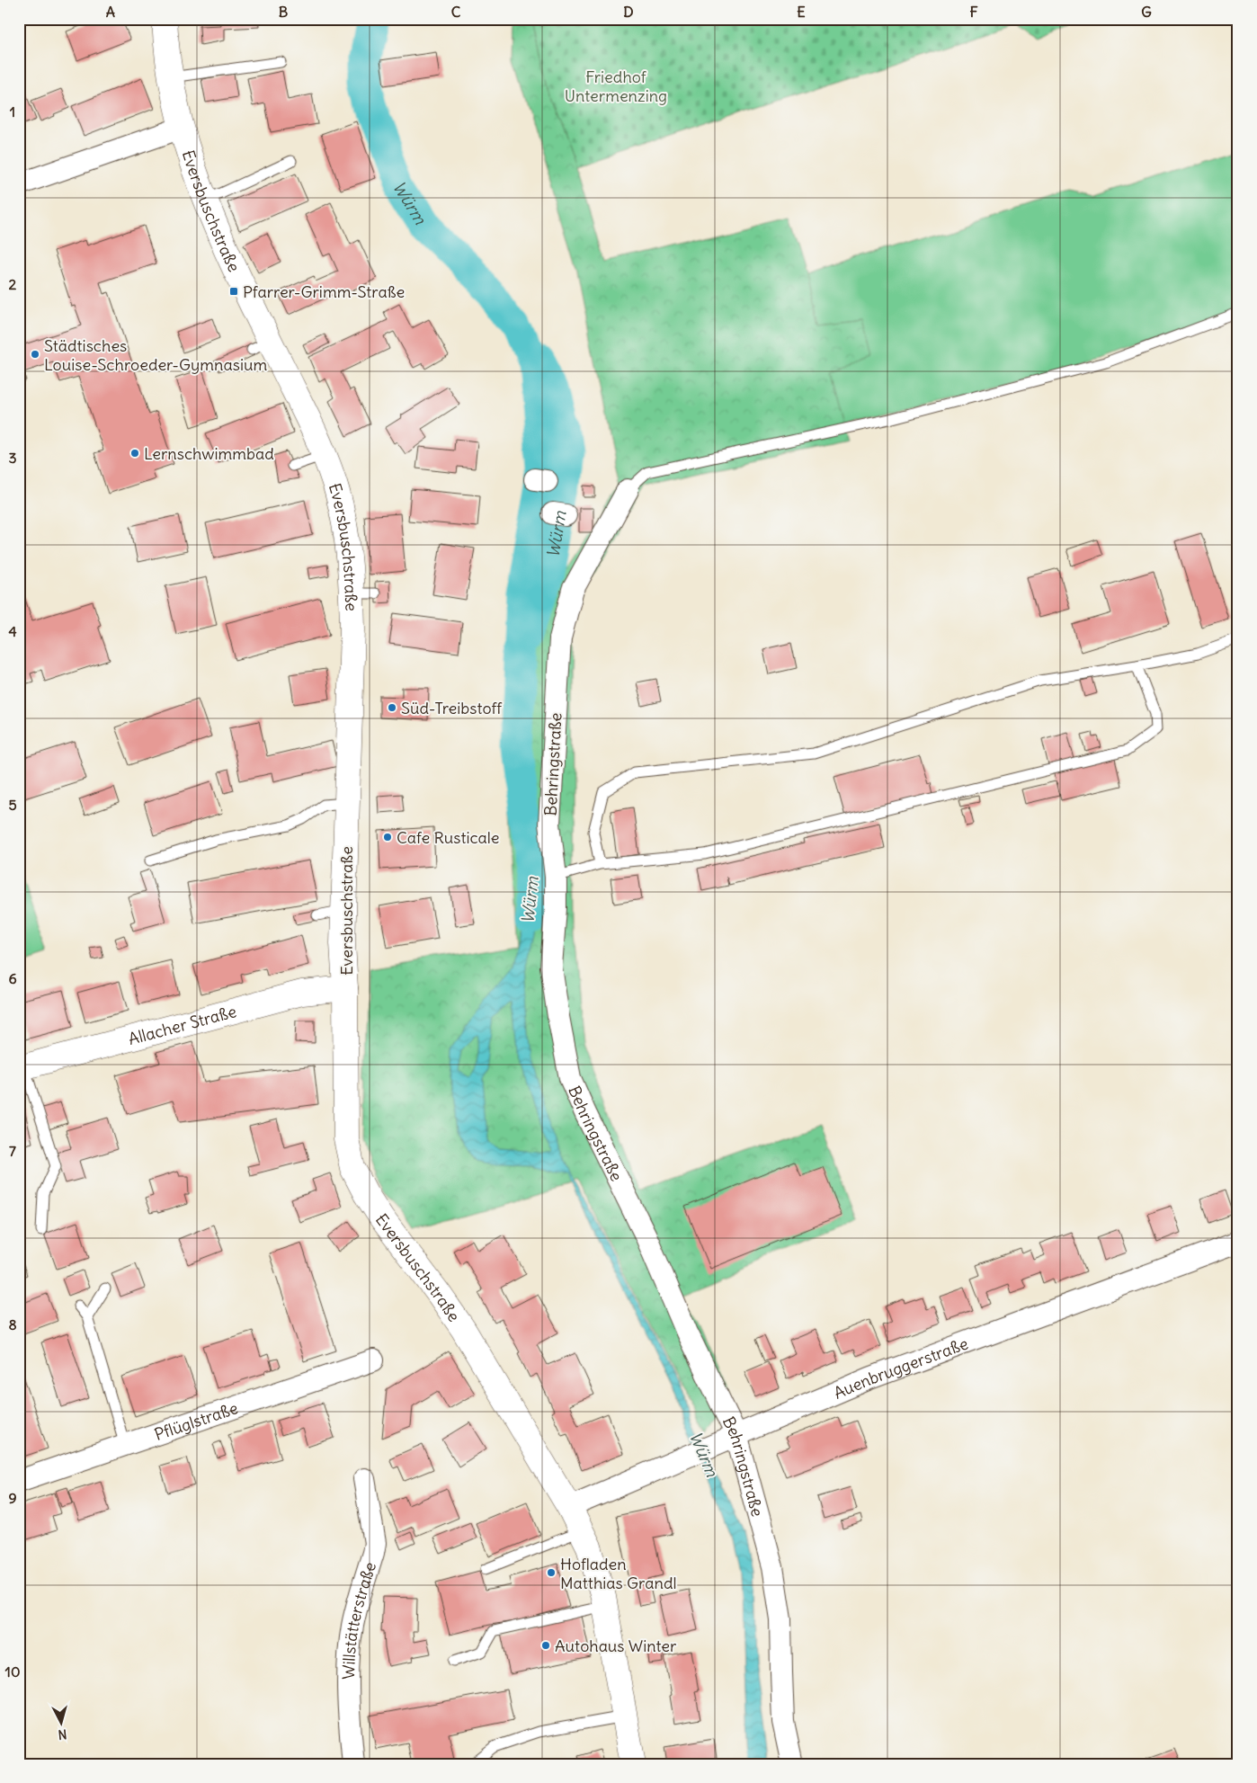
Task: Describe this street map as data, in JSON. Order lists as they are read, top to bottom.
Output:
{
  "streets": {
    "main road": ["Eversbuschstraße", "Allacher Straße"],
    "street": [
      "Behringstraße",
      "Auenbruggerstraße",
      "Pflüglstraße",
      "Willstätterstraße"
    ]
  },
  "crossings": [
    ["Eversbuschstraße", "Allacher Straße"],
    ["Eversbuschstraße", "Auenbruggerstraße"],
    ["Behringstraße", "Auenbruggerstraße"]
  ],
  "water": ["Würm"],
  "parks": ["Friedhof Untermenzing"],
  "places": {
    "transit": ["Pfarrer-Grimm-Straße"],
    "other": [
      "Städtisches Louise-Schroeder-Gymnasium",
      "Lernschwimmbad",
      "Süd-Treibstoff",
      "Cafe Rusticale",
      "Hofladen Matthias Grandl",
      "Autohaus Winter"
    ]
  },
  "north": "bottom",
  "grid": {
    "columns": [
      "A",
      "B",
      "C",
      "D",
      "E",
      "F",
      "G"
    ],
    "rows": [
      "1",
      "2",
      "3",
      "4",
      "5",
      "6",
      "7",
      "8",
      "9",
      "10"
    ]
  }
}
